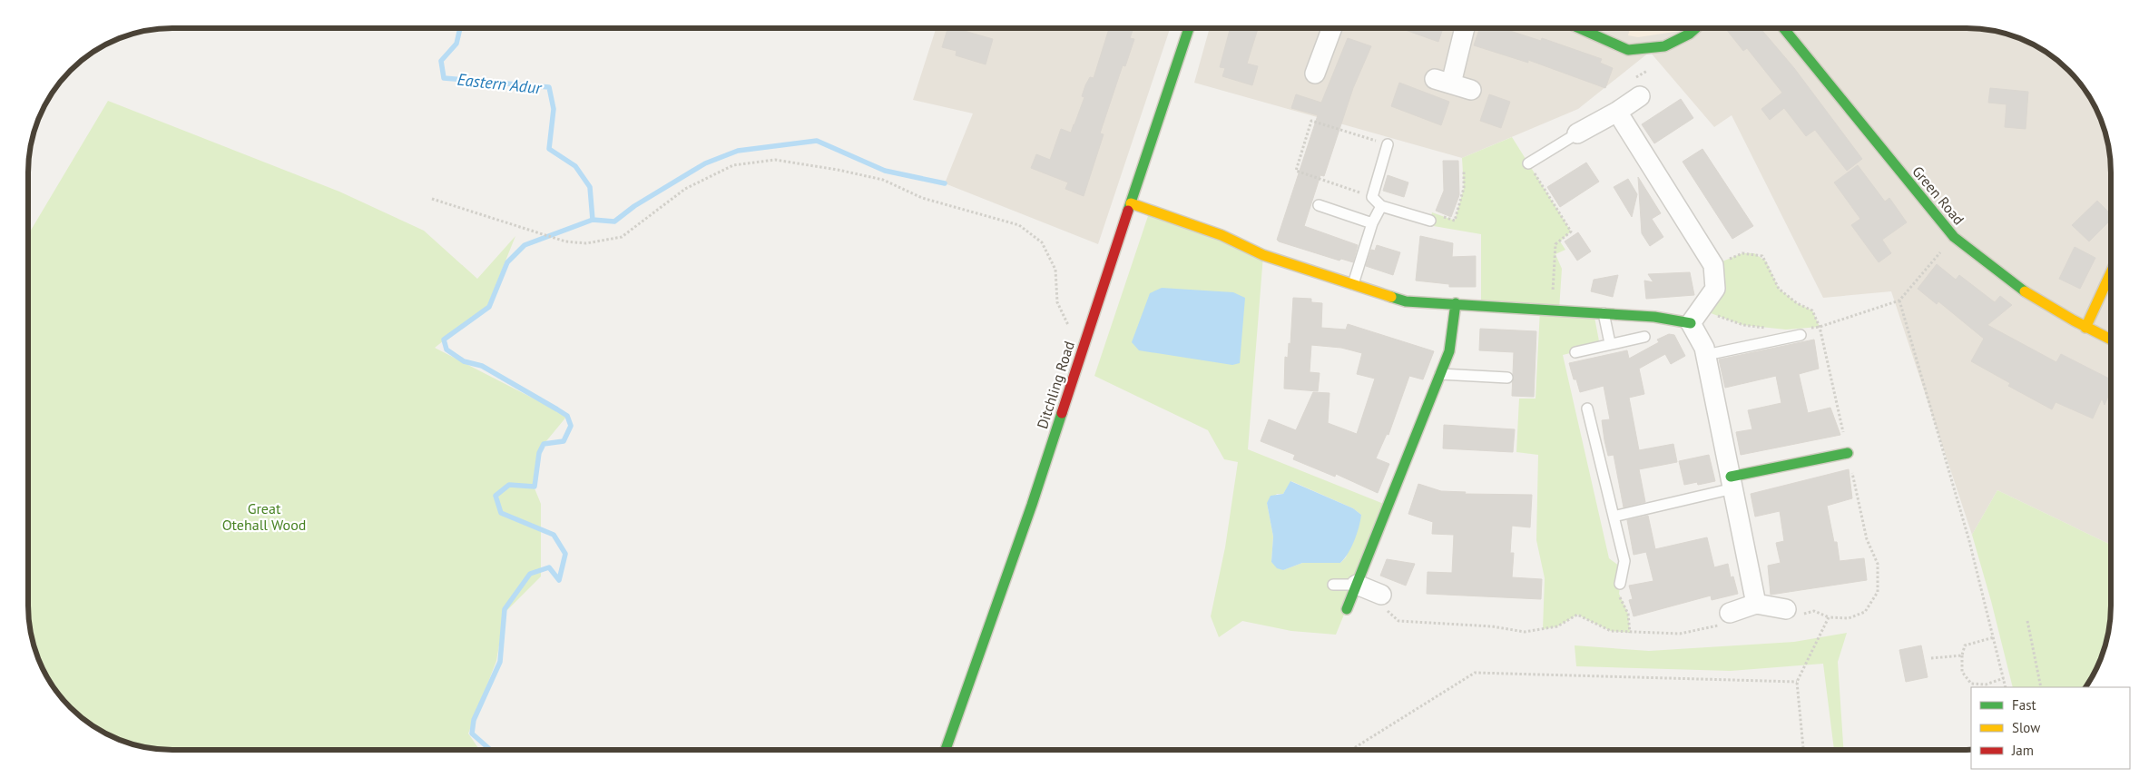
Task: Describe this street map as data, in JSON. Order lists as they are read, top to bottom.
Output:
{
  "streets": {
    "street": ["Green Road", "Ditchling Road"]
  },
  "water": ["Eastern Adur"],
  "parks": ["Great Otehall Wood"],
  "legend": ["Fast", "Slow", "Jam"]
}
